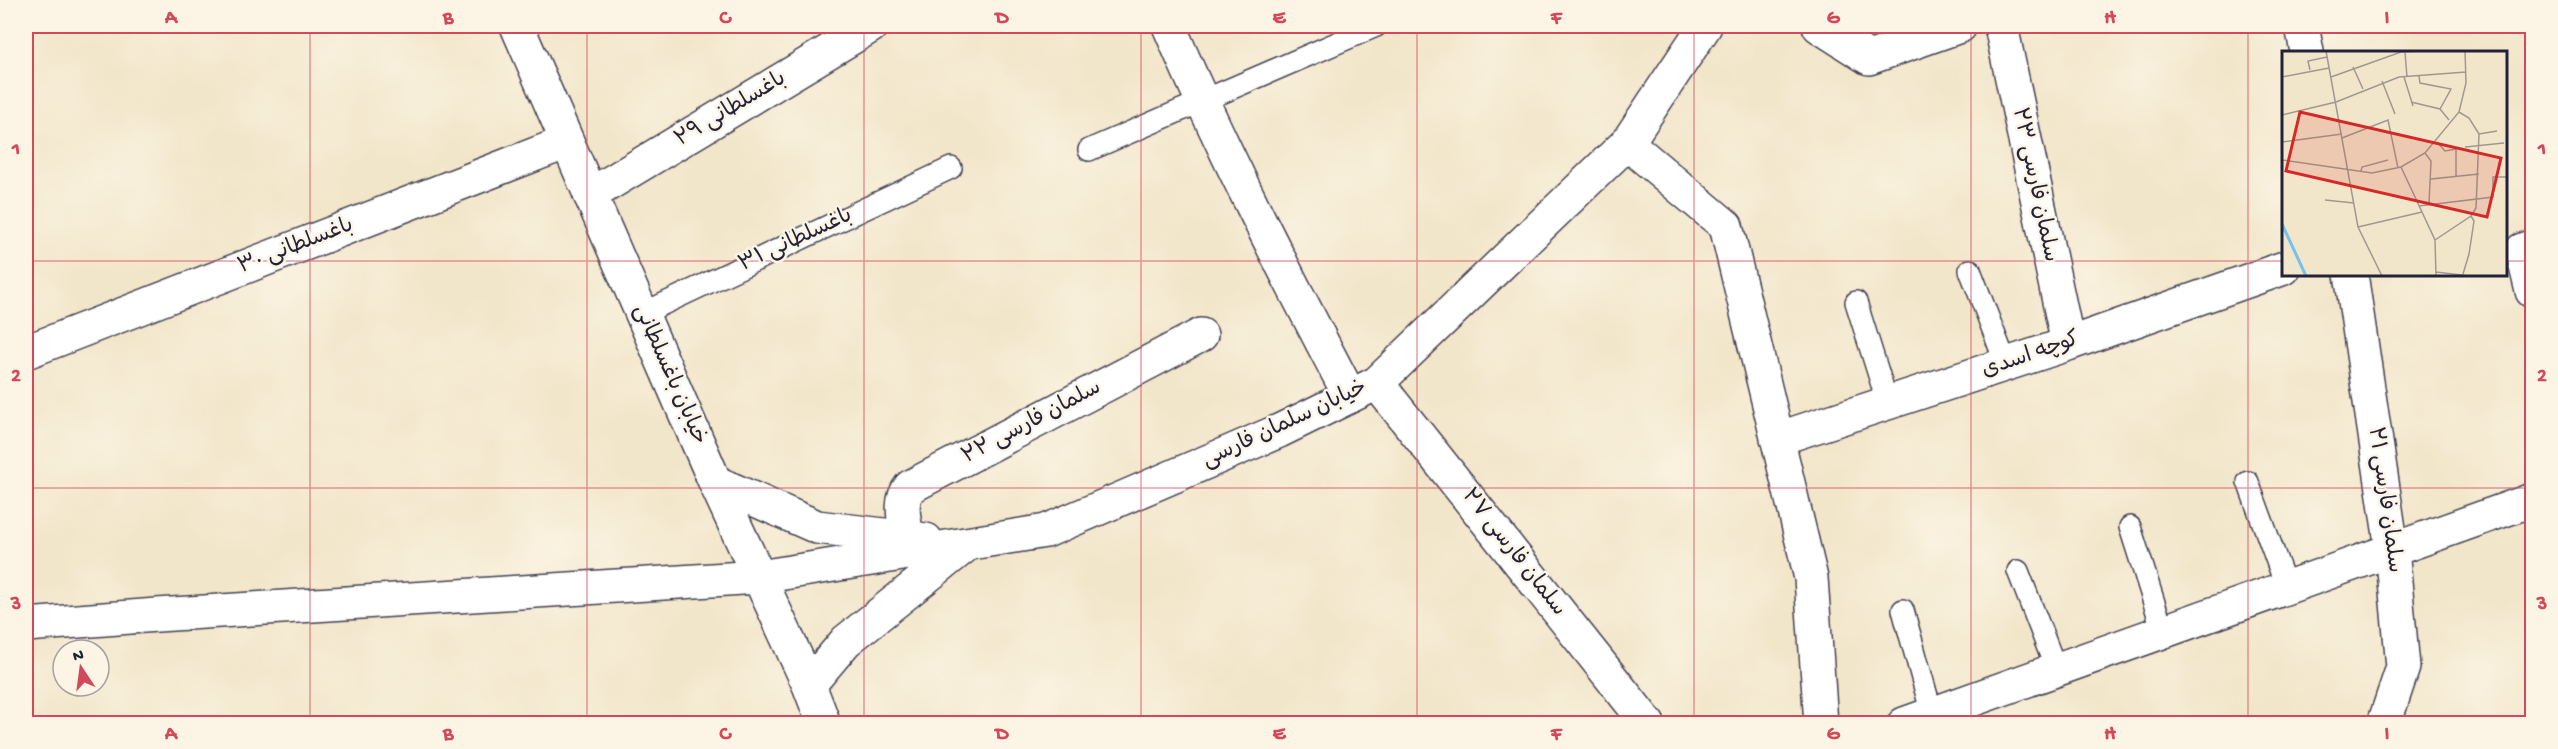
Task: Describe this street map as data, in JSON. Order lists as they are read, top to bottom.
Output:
{
  "streets": {
    "street": [
      "باغسلطانی ۲۹",
      "سلمان فارسی ۲۳",
      "باغسلطانی ۳۰",
      "کوچه اسدی",
      "خیابان باغسلطانی",
      "سلمان فارسی ۲۲",
      "خیابان سلمان فارسی",
      "سلمان فارسی ۲۱",
      "سلمان فارسی ۲۷"
    ],
    "lane": ["باغسلطانی ۳۱"]
  },
  "crossings": [
    ["باغسلطانی ۲۹", "خیابان باغسلطانی"],
    ["سلمان فارسی ۲۳", "کوچه اسدی"],
    ["باغسلطانی ۳۱", "خیابان باغسلطانی"],
    ["باغسلطانی ۳۰", "خیابان باغسلطانی"],
    ["خیابان باغسلطانی", "خیابان سلمان فارسی"],
    ["خیابان سلمان فارسی", "سلمان فارسی ۲۷"]
  ],
  "north": "top",
  "grid": {
    "columns": [
      "A",
      "B",
      "C",
      "D",
      "E",
      "F",
      "G",
      "H",
      "I"
    ],
    "rows": ["1", "2", "3"]
  }
}
